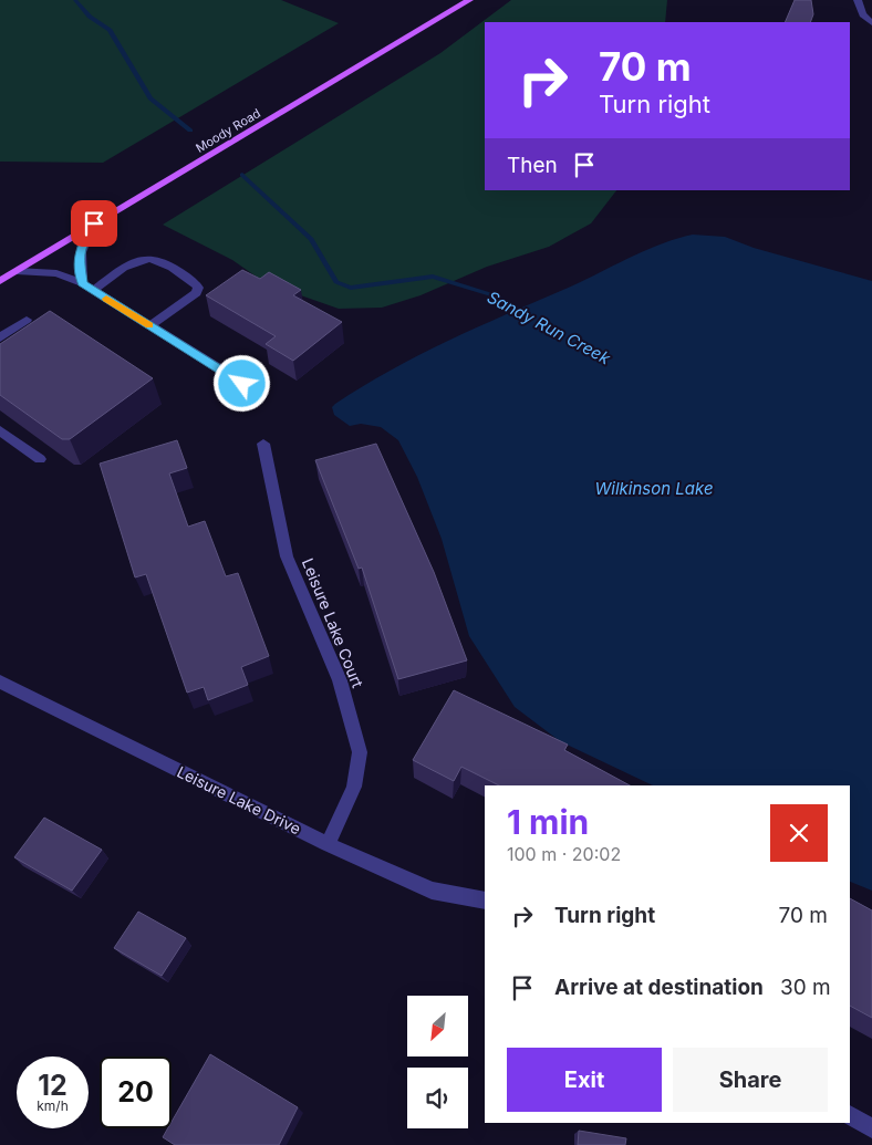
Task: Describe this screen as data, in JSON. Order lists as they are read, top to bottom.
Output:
{
  "streets": {
    "main road": ["Moody Road"],
    "street": ["Leisure Lake Court", "Leisure Lake Drive"]
  },
  "crossings": [
    ["Leisure Lake Court", "Leisure Lake Drive"]
  ],
  "water": ["Sandy Run Creek", "Wilkinson Lake"],
  "north": "bottom left",
  "page": {
    "turn": ["70 m", "Turn right"],
    "then": "Then",
    "heading": ["1 min", "100 m · 20:02"],
    "list": [
      {
        "name": "Turn right",
        "value": "70 m"
      },
      {
        "name": "Arrive at destination",
        "value": "30 m"
      }
    ],
    "buttons": ["Exit", "Share"],
    "speed": "12 km/h",
    "limit": "20"
  }
}
